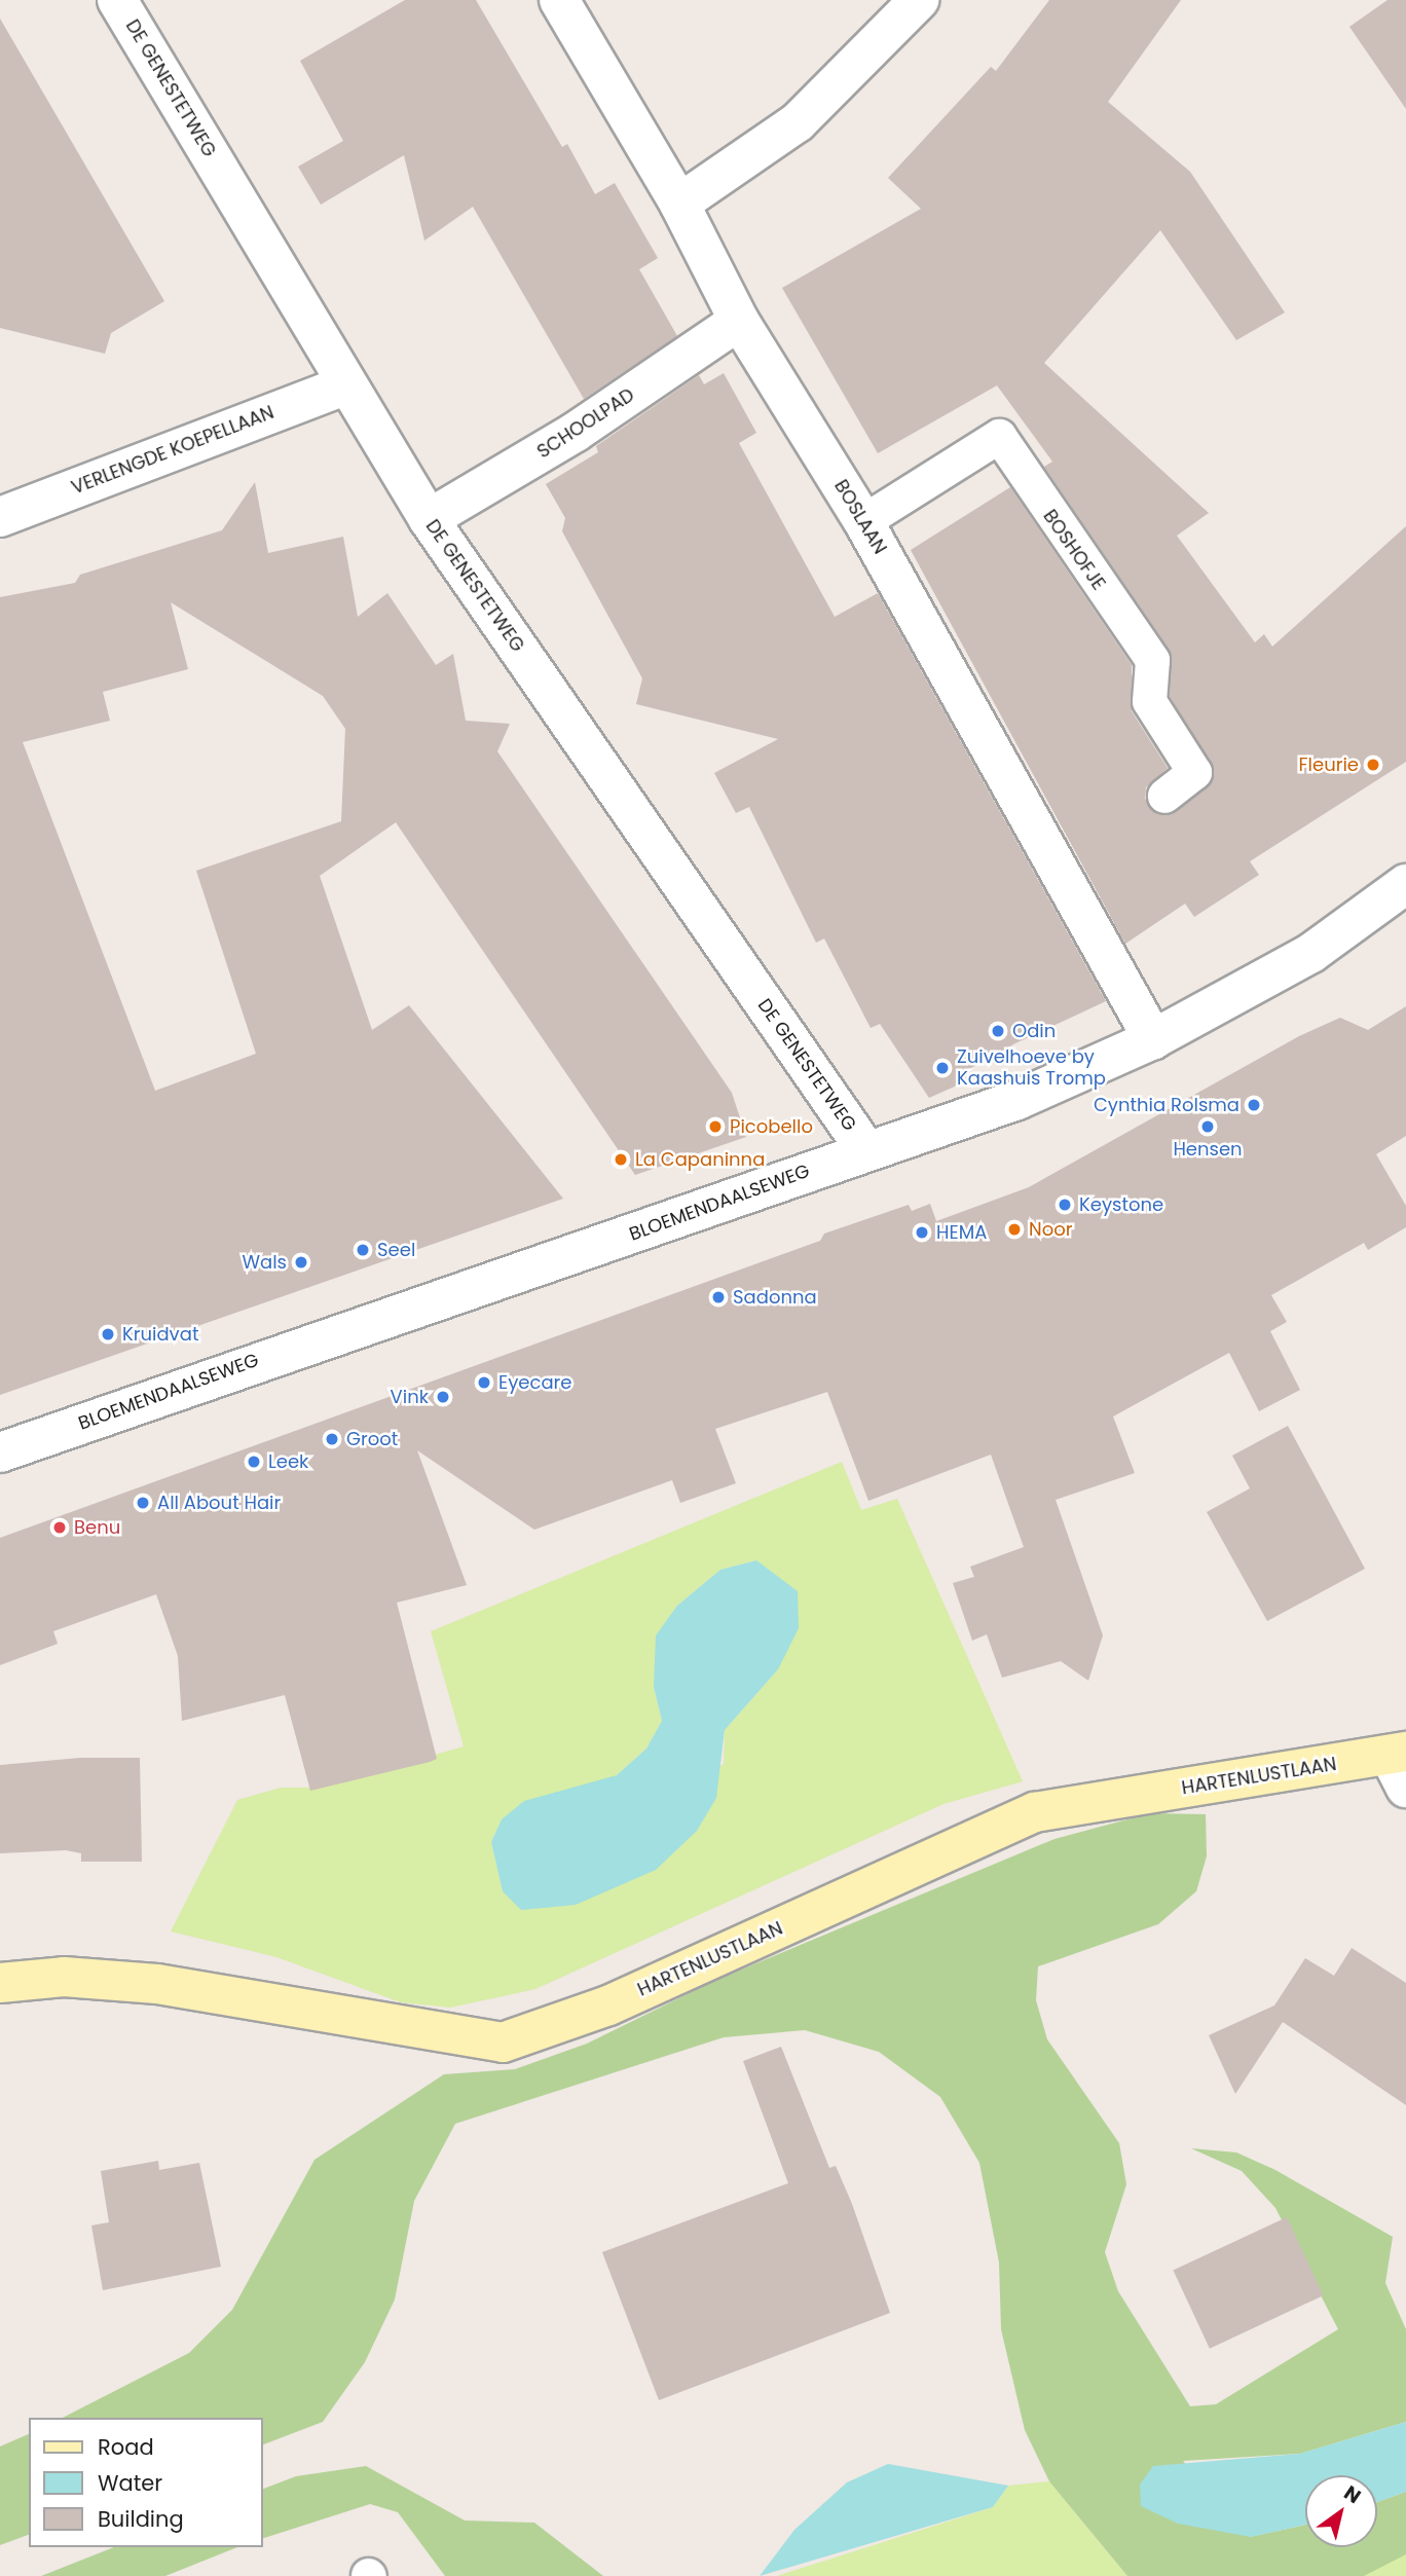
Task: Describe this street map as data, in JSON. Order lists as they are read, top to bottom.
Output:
{
  "streets": {
    "street": [
      "DE GENESTETWEG",
      "SCHOOLPAD",
      "VERLENGDE KOEPELLAAN",
      "BOSLAAN",
      "BLOEMENDAALSEWEG",
      "HARTENLUSTLAAN"
    ],
    "lane": ["BOSHOFJE"]
  },
  "crossings": [
    ["DE GENESTETWEG", "SCHOOLPAD"],
    ["DE GENESTETWEG", "VERLENGDE KOEPELLAAN"],
    ["DE GENESTETWEG", "BLOEMENDAALSEWEG"],
    ["SCHOOLPAD", "BOSLAAN"],
    ["BOSLAAN", "BOSHOFJE"],
    ["BOSLAAN", "BLOEMENDAALSEWEG"]
  ],
  "places": [
    "Fleurie",
    "Odin",
    "Zuivelhoeve by Kaashuis Tromp",
    "Cynthia Rolsma",
    "Picobello",
    "Hensen",
    "La Capaninna",
    "Keystone",
    "Noor",
    "HEMA",
    "Seel",
    "Wals",
    "Sadonna",
    "Kruidvat",
    "Eyecare",
    "Vink",
    "Groot",
    "Leek",
    "All About Hair",
    "Benu"
  ],
  "legend": ["Road", "Water", "Building"],
  "north": "top right"
}
